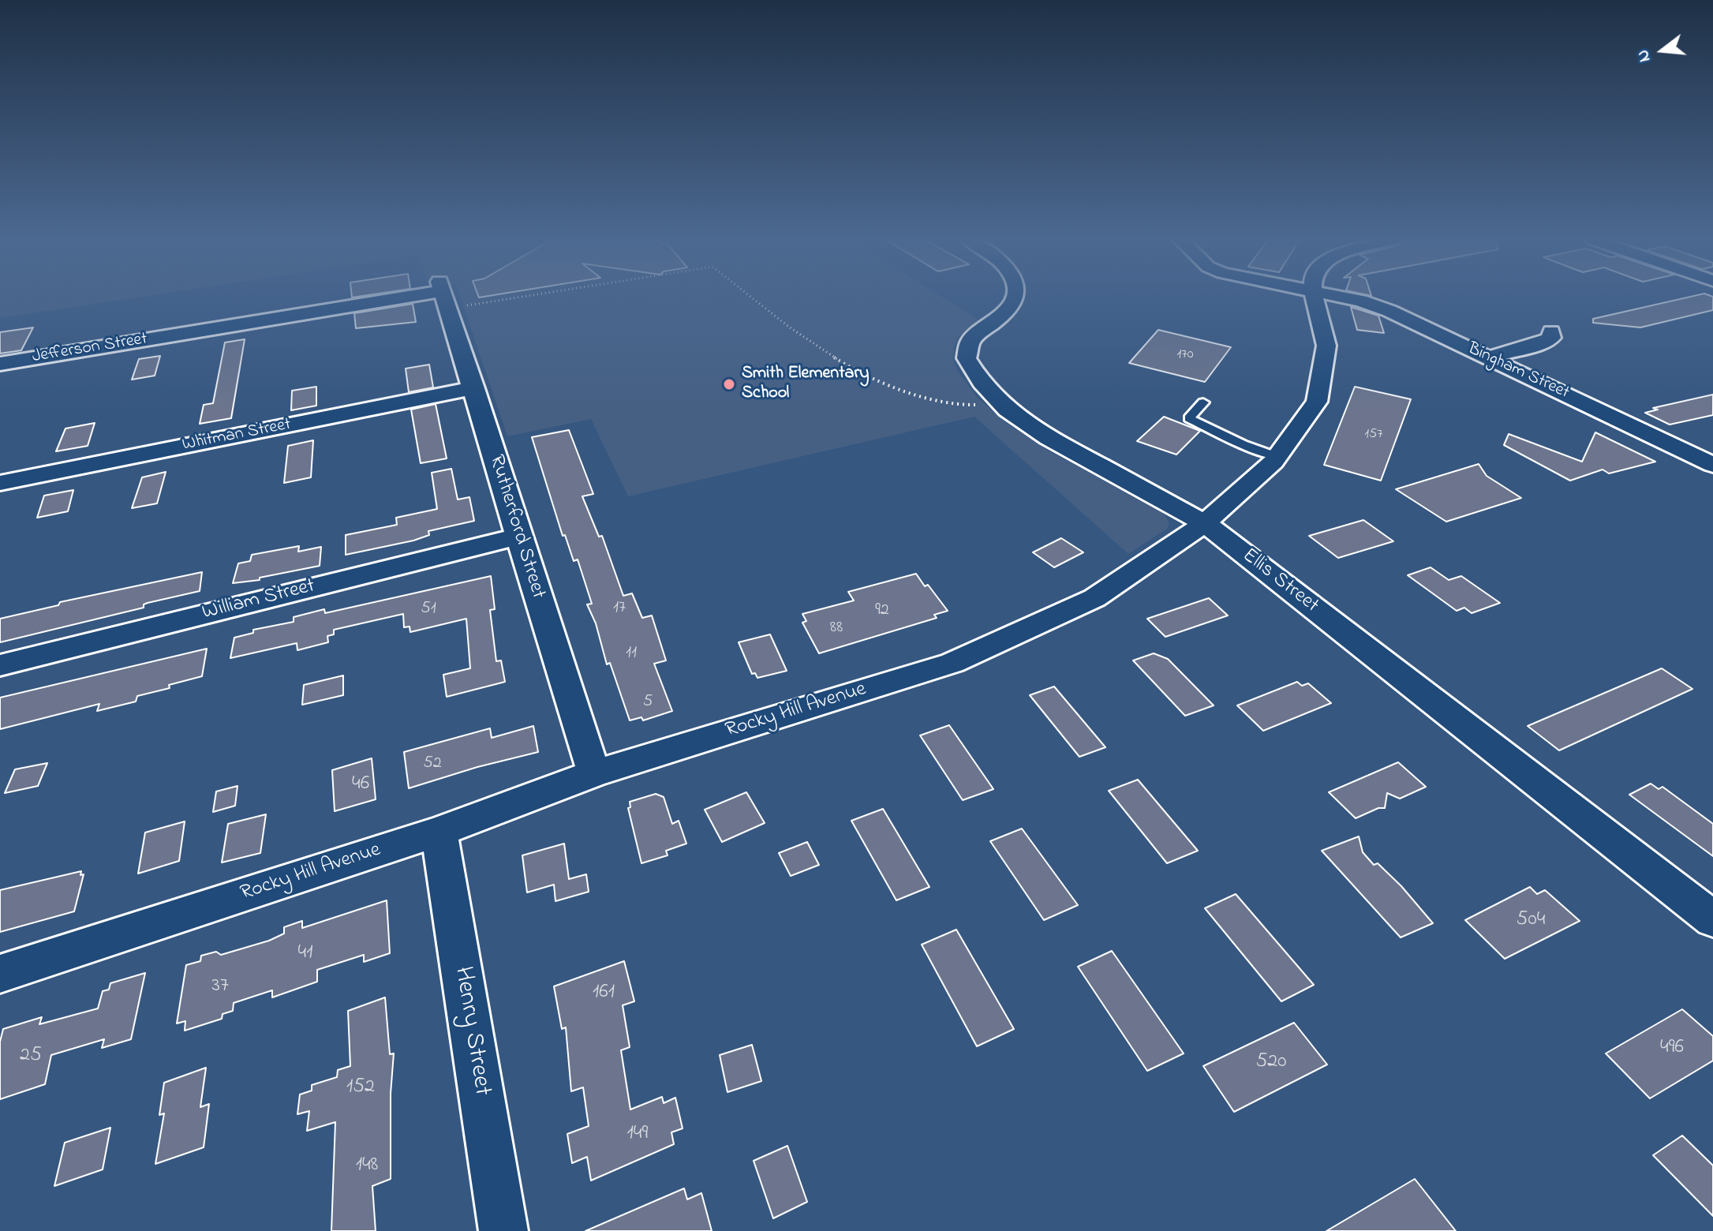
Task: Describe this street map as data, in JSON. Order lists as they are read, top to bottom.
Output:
{
  "streets": {
    "street": [
      "Jefferson Street",
      "Bingham Street",
      "Whitman Street",
      "Rutherford Street",
      "Ellis Street",
      "William Street",
      "Rocky Hill Avenue",
      "Henry Street"
    ]
  },
  "crossings": [
    ["Whitman Street", "Rutherford Street"],
    ["Rutherford Street", "William Street"],
    ["Rutherford Street", "Rocky Hill Avenue"],
    ["Ellis Street", "Rocky Hill Avenue"],
    ["Rocky Hill Avenue", "Henry Street"]
  ],
  "places": ["Smith Elementary School"],
  "house_numbers": [
    "170",
    "157",
    "17",
    "51",
    "92",
    "88",
    "11",
    "5",
    "52",
    "46",
    "504",
    "41",
    "37",
    "161",
    "496",
    "25",
    "520",
    "152",
    "149",
    "148"
  ],
  "north": "left"
}
